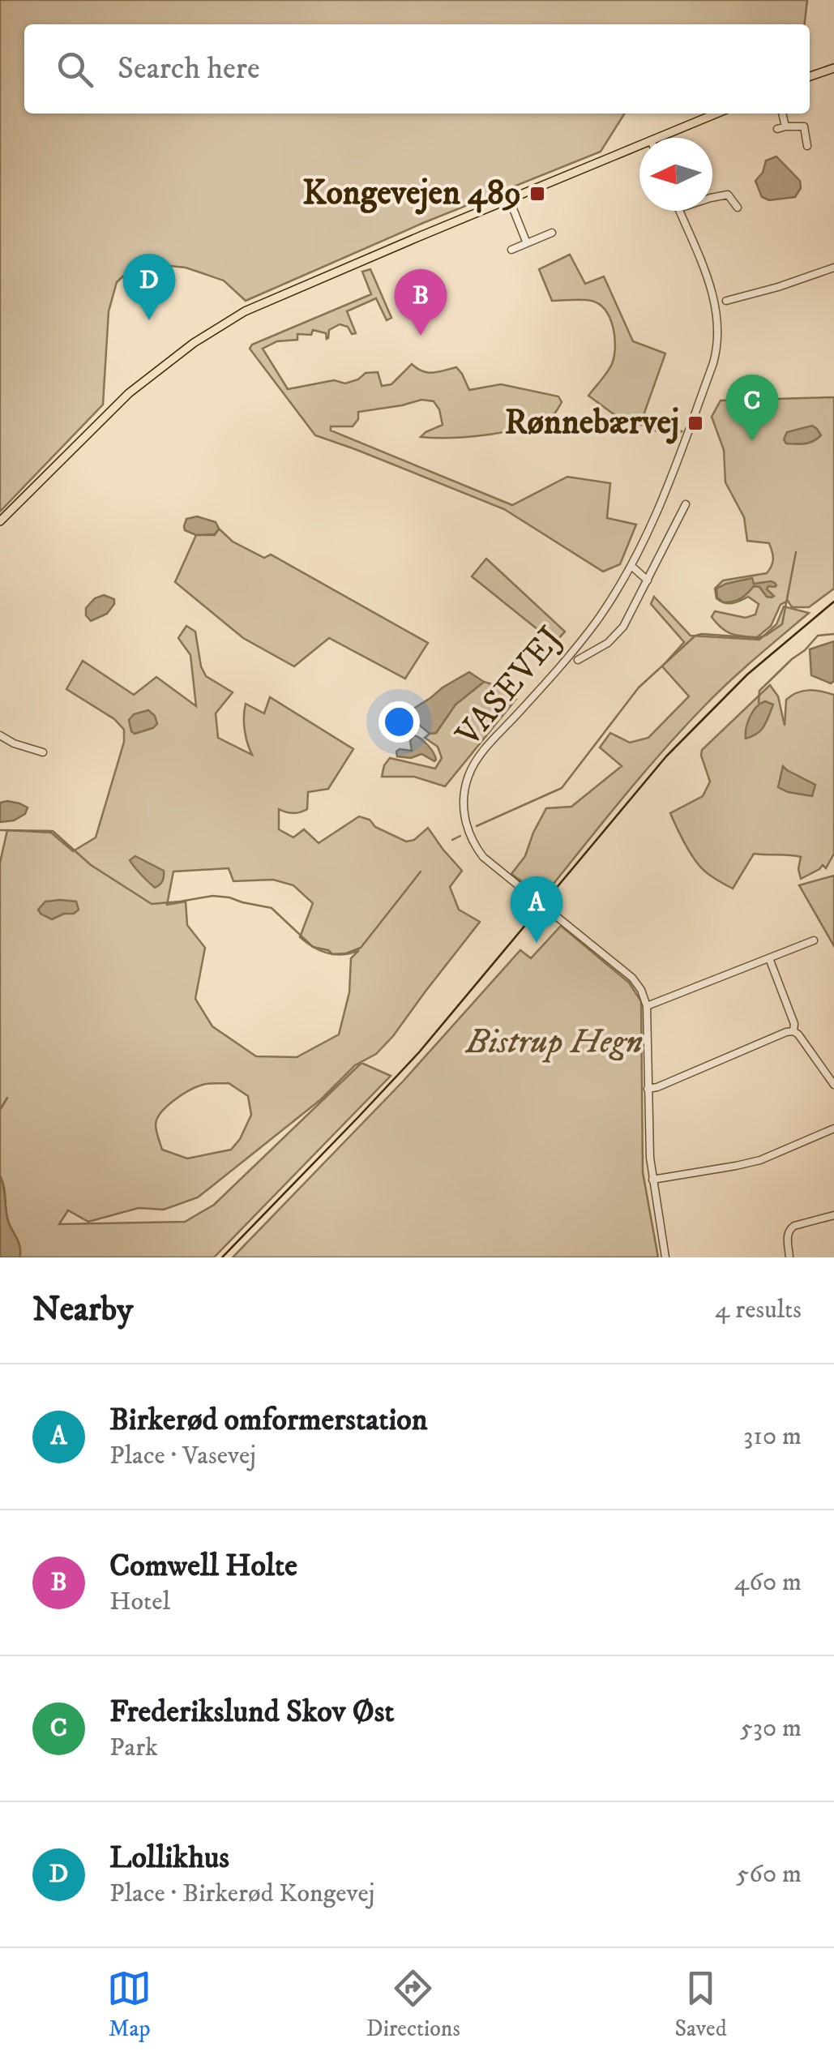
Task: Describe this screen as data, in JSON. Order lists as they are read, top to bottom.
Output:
{
  "streets": {
    "street": ["VASEVEJ"]
  },
  "parks": ["Bistrup Hegn"],
  "places": {
    "transit": ["Kongevejen 489", "Rønnebærvej"]
  },
  "north": "left",
  "page": {
    "search": "Search here",
    "pins": [
      "D",
      "B",
      "C",
      "A"
    ],
    "heading": ["Nearby", "4 results"],
    "list": [
      {
        "mark": "A",
        "name": "Birkerød omformerstation",
        "note": "Place · Vasevej",
        "value": "310 m"
      },
      {
        "mark": "B",
        "name": "Comwell Holte",
        "note": "Hotel",
        "value": "460 m"
      },
      {
        "mark": "C",
        "name": "Frederikslund Skov Øst",
        "note": "Park",
        "value": "530 m"
      },
      {
        "mark": "D",
        "name": "Lollikhus",
        "note": "Place · Birkerød Kongevej",
        "value": "560 m"
      }
    ],
    "nav": ["Map", "Directions", "Saved"]
  }
}
